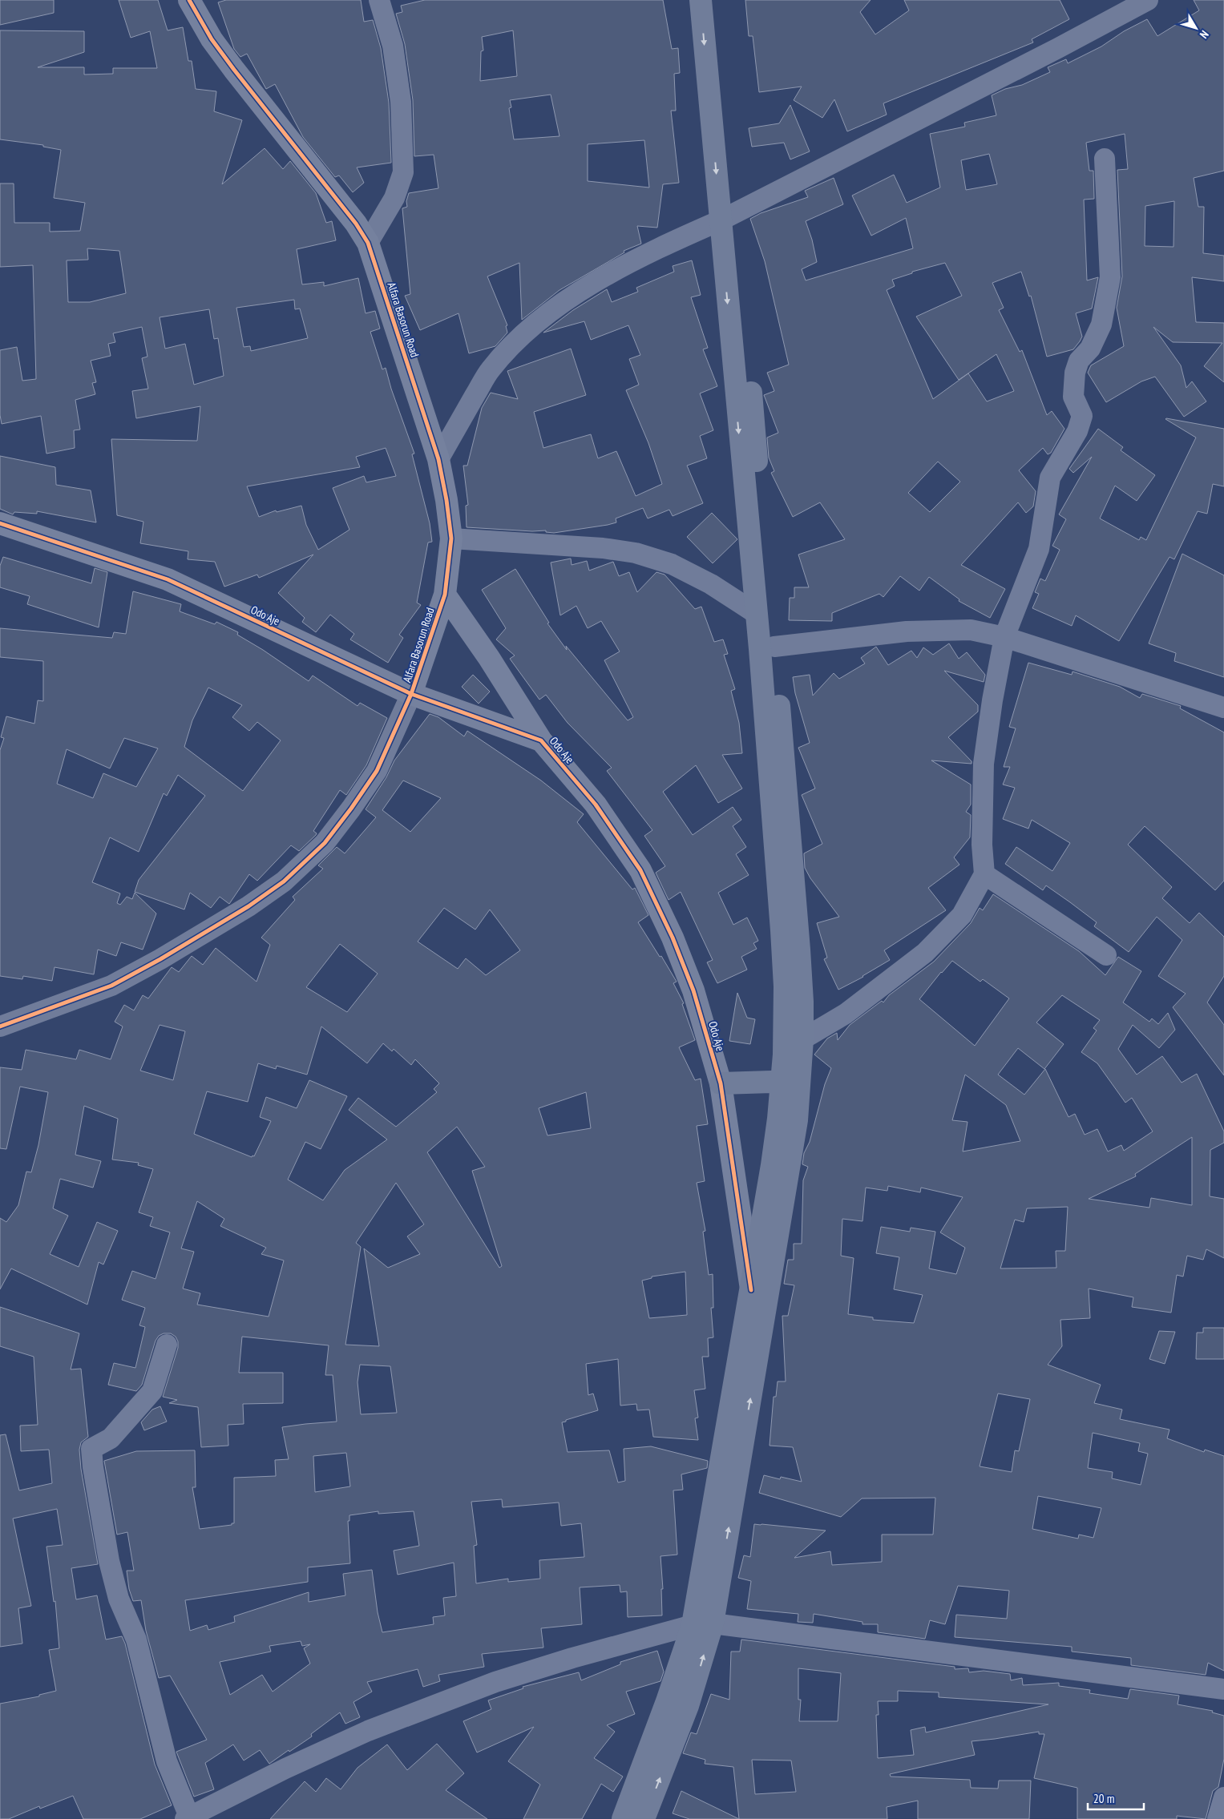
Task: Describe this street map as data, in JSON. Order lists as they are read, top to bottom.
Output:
{
  "streets": {
    "street": ["Alfara Basorun Road", "Odo Aje"]
  },
  "crossings": [
    ["Alfara Basorun Road", "Odo Aje"]
  ],
  "scale_bar": "20 m",
  "north": "bottom right"
}
